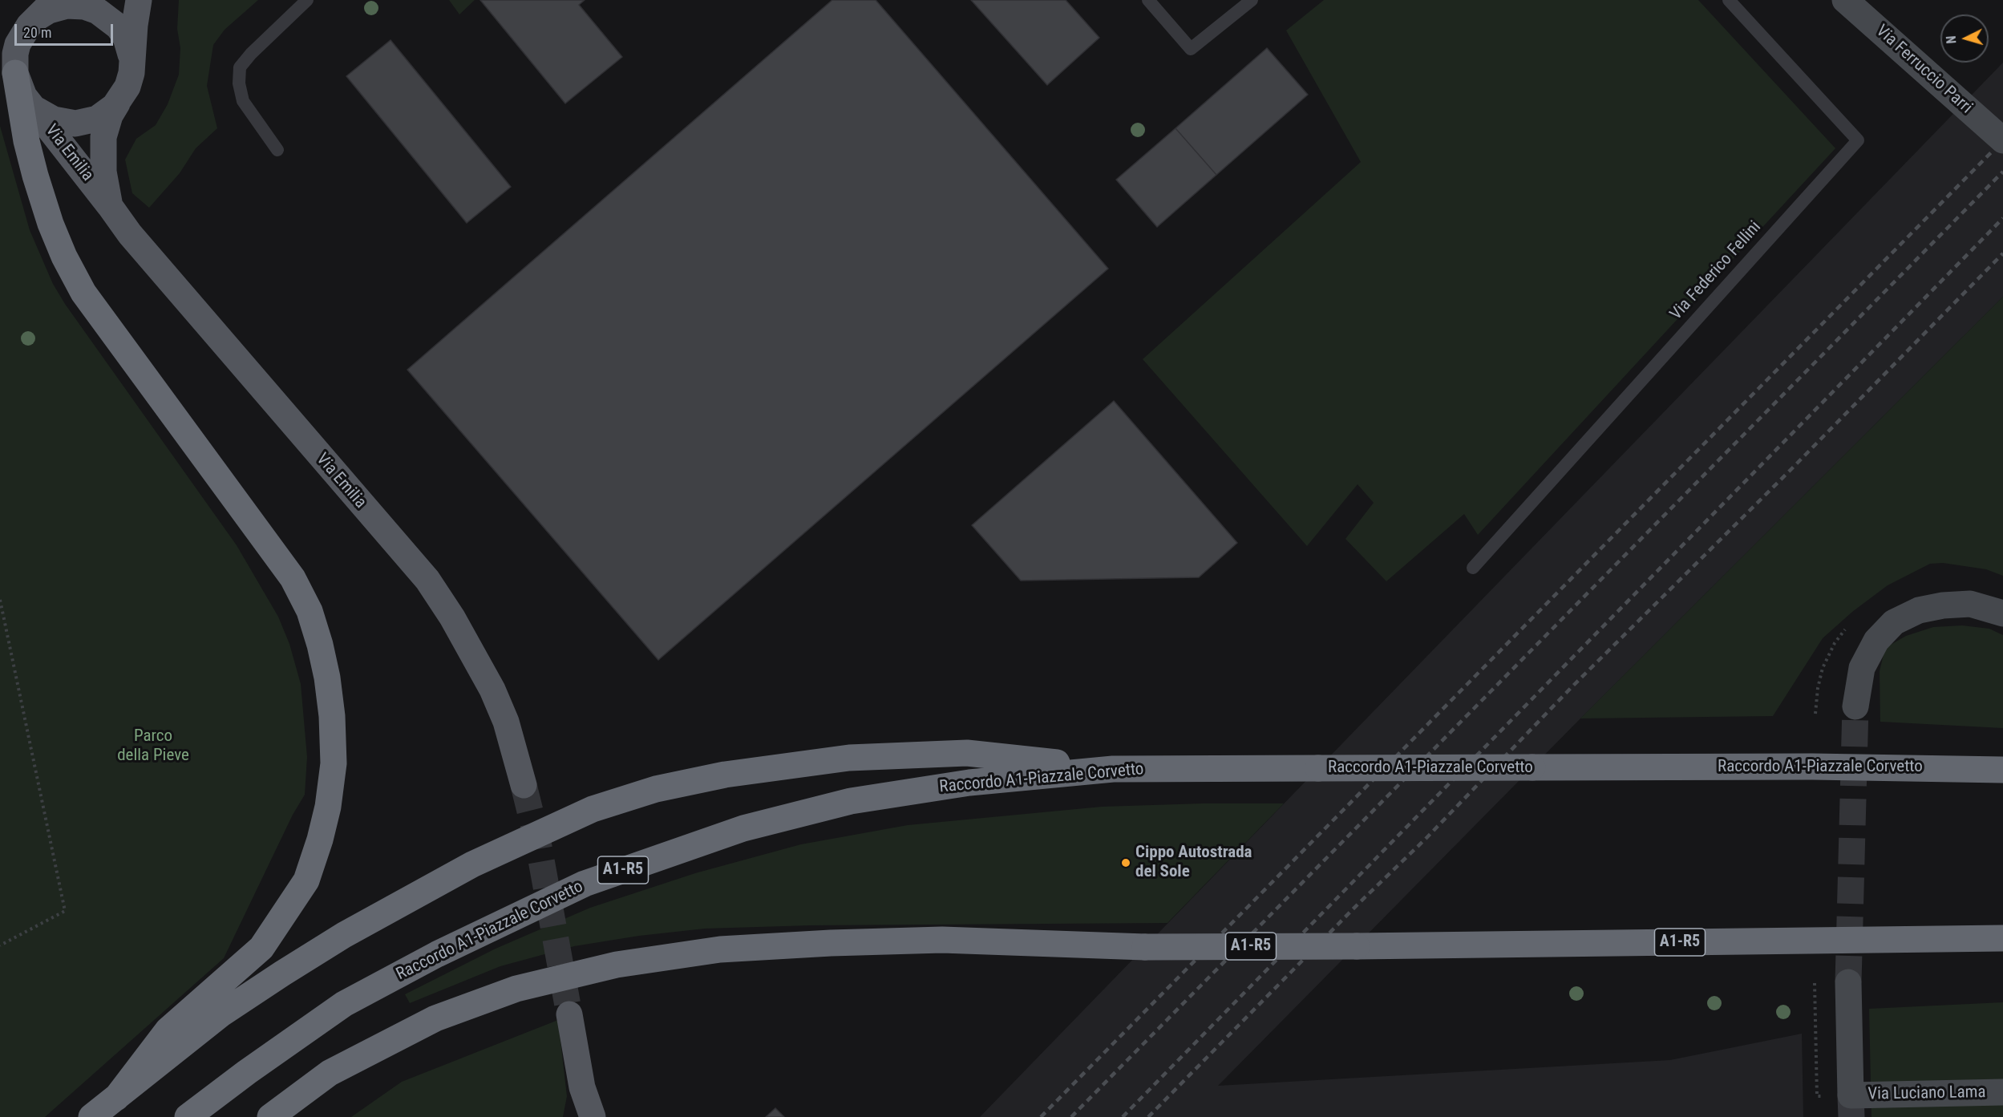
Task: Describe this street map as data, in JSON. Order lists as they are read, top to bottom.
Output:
{
  "streets": {
    "highway": ["Raccordo A1-Piazzale Corvetto", "A1-R5"],
    "main road": ["Via Emilia"],
    "street": ["Via Ferruccio Parri", "Via Luciano Lama"],
    "lane": ["Via Federico Fellini"]
  },
  "parks": ["Parco della Pieve"],
  "places": ["Cippo Autostrada del Sole"],
  "scale_bar": "20 m",
  "north": "left"
}
